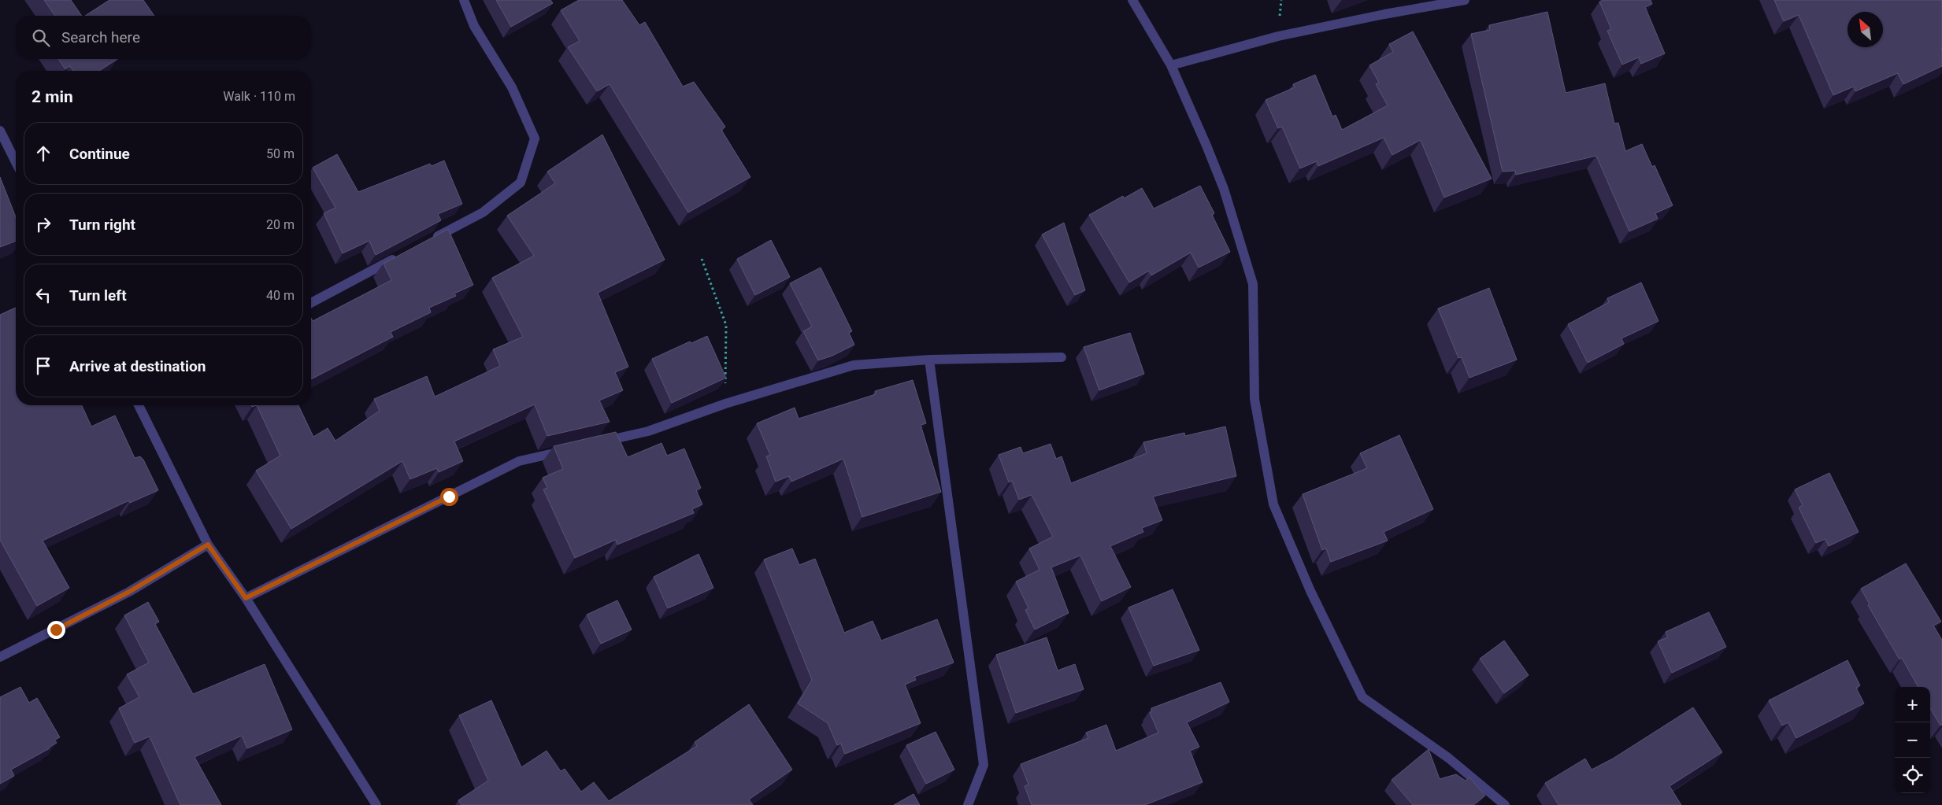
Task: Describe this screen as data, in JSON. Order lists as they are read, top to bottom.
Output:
{
  "north": "top left",
  "page": {
    "search": "Search here",
    "heading": ["2 min", "Walk · 110 m"],
    "list": [
      ["Continue", "50 m"],
      ["Turn right", "20 m"],
      ["Turn left", "40 m"],
      "Arrive at destination"
    ],
    "map_buttons": ["+", "−"]
  }
}
